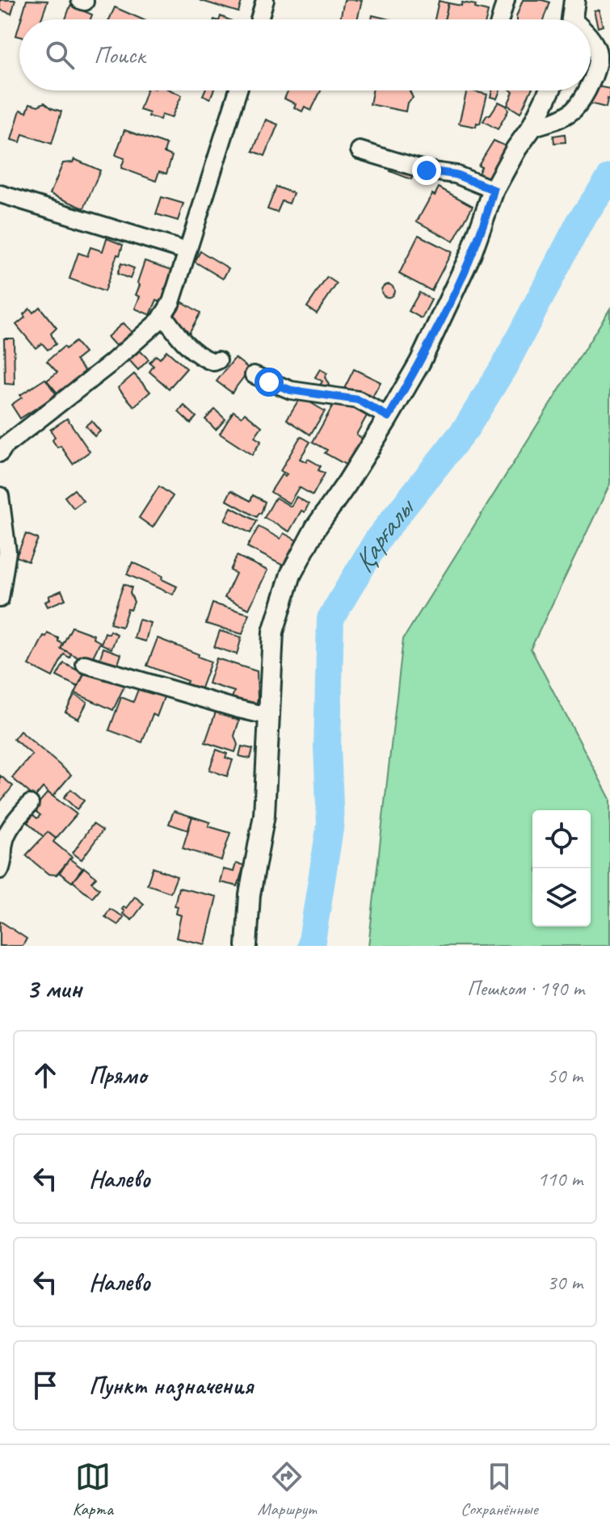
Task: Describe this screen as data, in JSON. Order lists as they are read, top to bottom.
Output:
{
  "water": ["Қарғалы"],
  "page": {
    "search": "Поиск",
    "heading": ["3 мин", "Пешком · 190 m"],
    "list": [
      ["Прямо", "50 m"],
      ["Налево", "110 m"],
      ["Налево", "30 m"],
      "Пункт назначения"
    ],
    "nav": ["Карта", "Маршрут", "Сохранённые"]
  }
}
